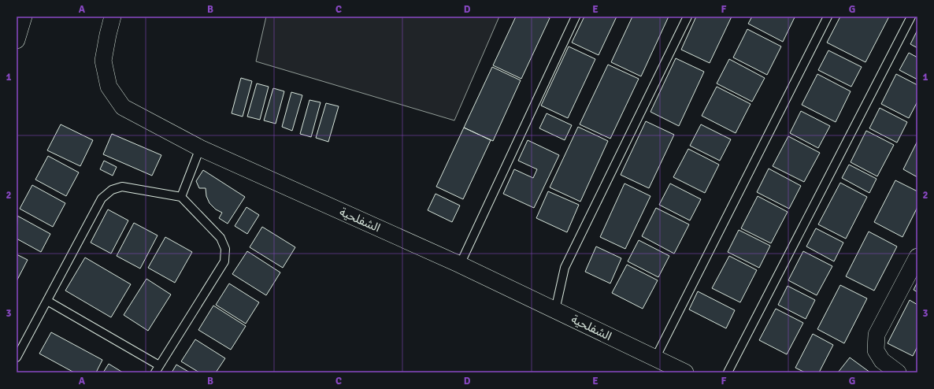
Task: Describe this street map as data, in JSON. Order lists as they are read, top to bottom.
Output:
{
  "streets": {
    "street": ["الشفلحية"]
  },
  "grid": {
    "columns": [
      "A",
      "B",
      "C",
      "D",
      "E",
      "F",
      "G"
    ],
    "rows": ["1", "2", "3"]
  }
}
